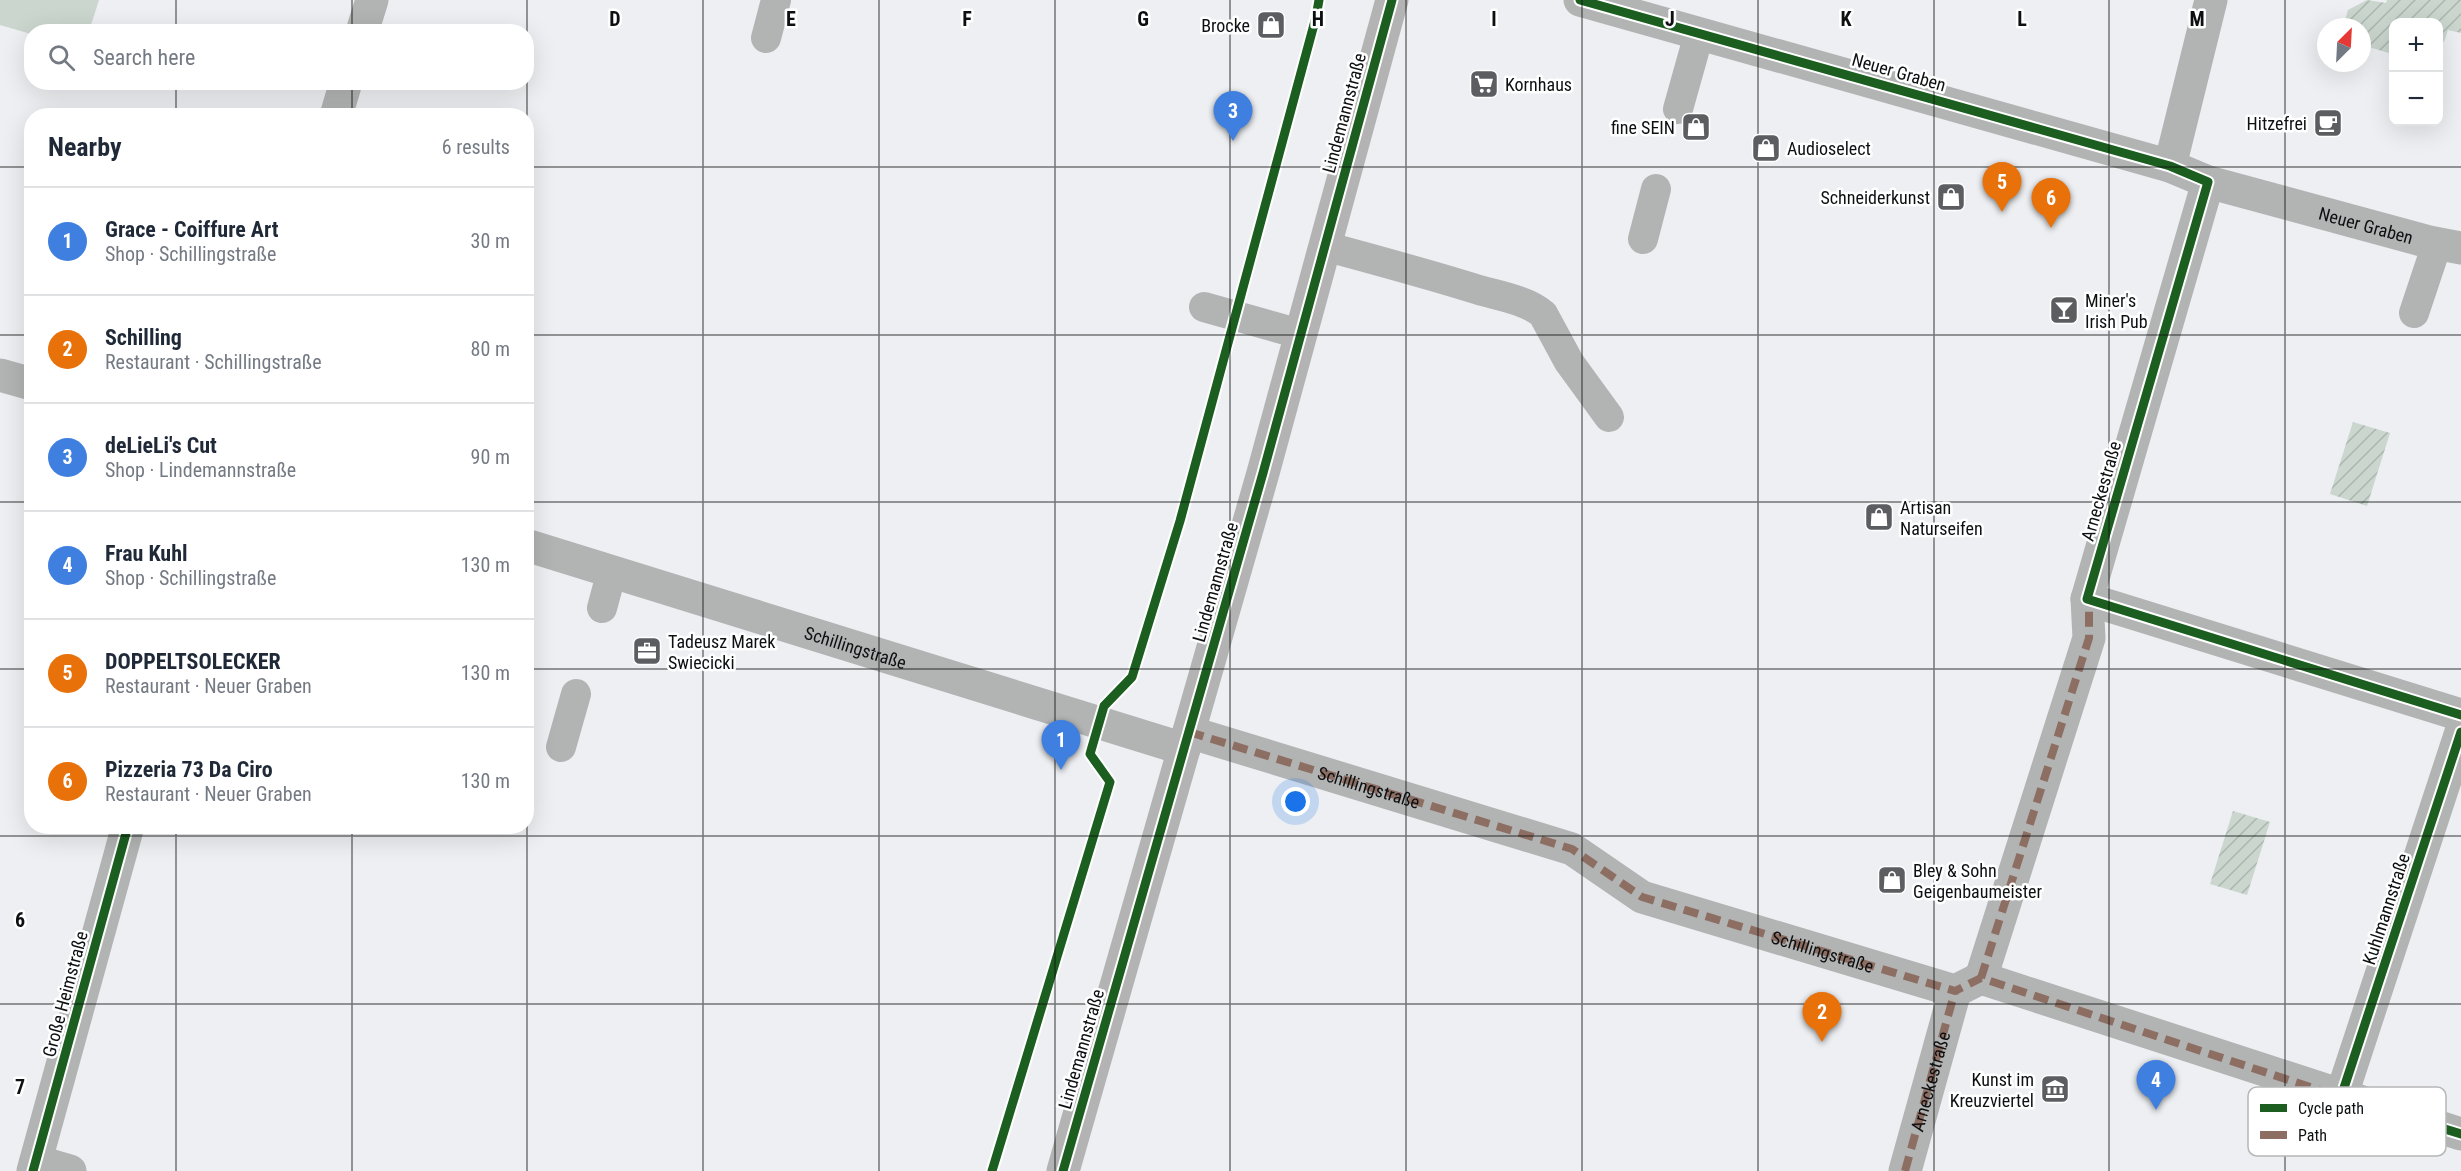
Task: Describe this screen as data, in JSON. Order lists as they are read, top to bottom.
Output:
{
  "streets": {
    "main road": ["Lindemannstraße"],
    "street": [
      "Neuer Graben",
      "Arneckestraße",
      "Schillingstraße",
      "Kuhlmannstraße",
      "Große Heimstraße"
    ]
  },
  "crossings": [
    ["Neuer Graben", "Arneckestraße"],
    ["Lindemannstraße", "Schillingstraße"],
    ["Arneckestraße", "Schillingstraße"]
  ],
  "places": {
    "shop": [
      "Brocke",
      "fine SEIN",
      "Audioselect",
      "Schneiderkunst",
      "Artisan Naturseifen",
      "Bley & Sohn Geigenbaumeister"
    ],
    "supermarket": ["Kornhaus"],
    "cafe": ["Hitzefrei"],
    "bar": ["Miner's Irish Pub"],
    "office": ["Tadeusz Marek Swiecicki"],
    "museum": ["Kunst im Kreuzviertel"]
  },
  "legend": ["Cycle path", "Path"],
  "north": "top right",
  "page": {
    "map_buttons": ["+", "−"],
    "search": "Search here",
    "pins": [
      "3",
      "5",
      "6",
      "1",
      "2",
      "4"
    ],
    "heading": ["Nearby", "6 results"],
    "list": [
      {
        "mark": "1",
        "name": "Grace - Coiffure Art",
        "note": "Shop · Schillingstraße",
        "value": "30 m"
      },
      {
        "mark": "2",
        "name": "Schilling",
        "note": "Restaurant · Schillingstraße",
        "value": "80 m"
      },
      {
        "mark": "3",
        "name": "deLieLi's Cut",
        "note": "Shop · Lindemannstraße",
        "value": "90 m"
      },
      {
        "mark": "4",
        "name": "Frau Kuhl",
        "note": "Shop · Schillingstraße",
        "value": "130 m"
      },
      {
        "mark": "5",
        "name": "DOPPELTSOLECKER",
        "note": "Restaurant · Neuer Graben",
        "value": "130 m"
      },
      {
        "mark": "6",
        "name": "Pizzeria 73 Da Ciro",
        "note": "Restaurant · Neuer Graben",
        "value": "130 m"
      }
    ]
  },
  "grid": {
    "columns": [
      "D",
      "E",
      "F",
      "G",
      "H",
      "I",
      "J",
      "K",
      "L",
      "M"
    ],
    "rows": ["6", "7"]
  }
}
